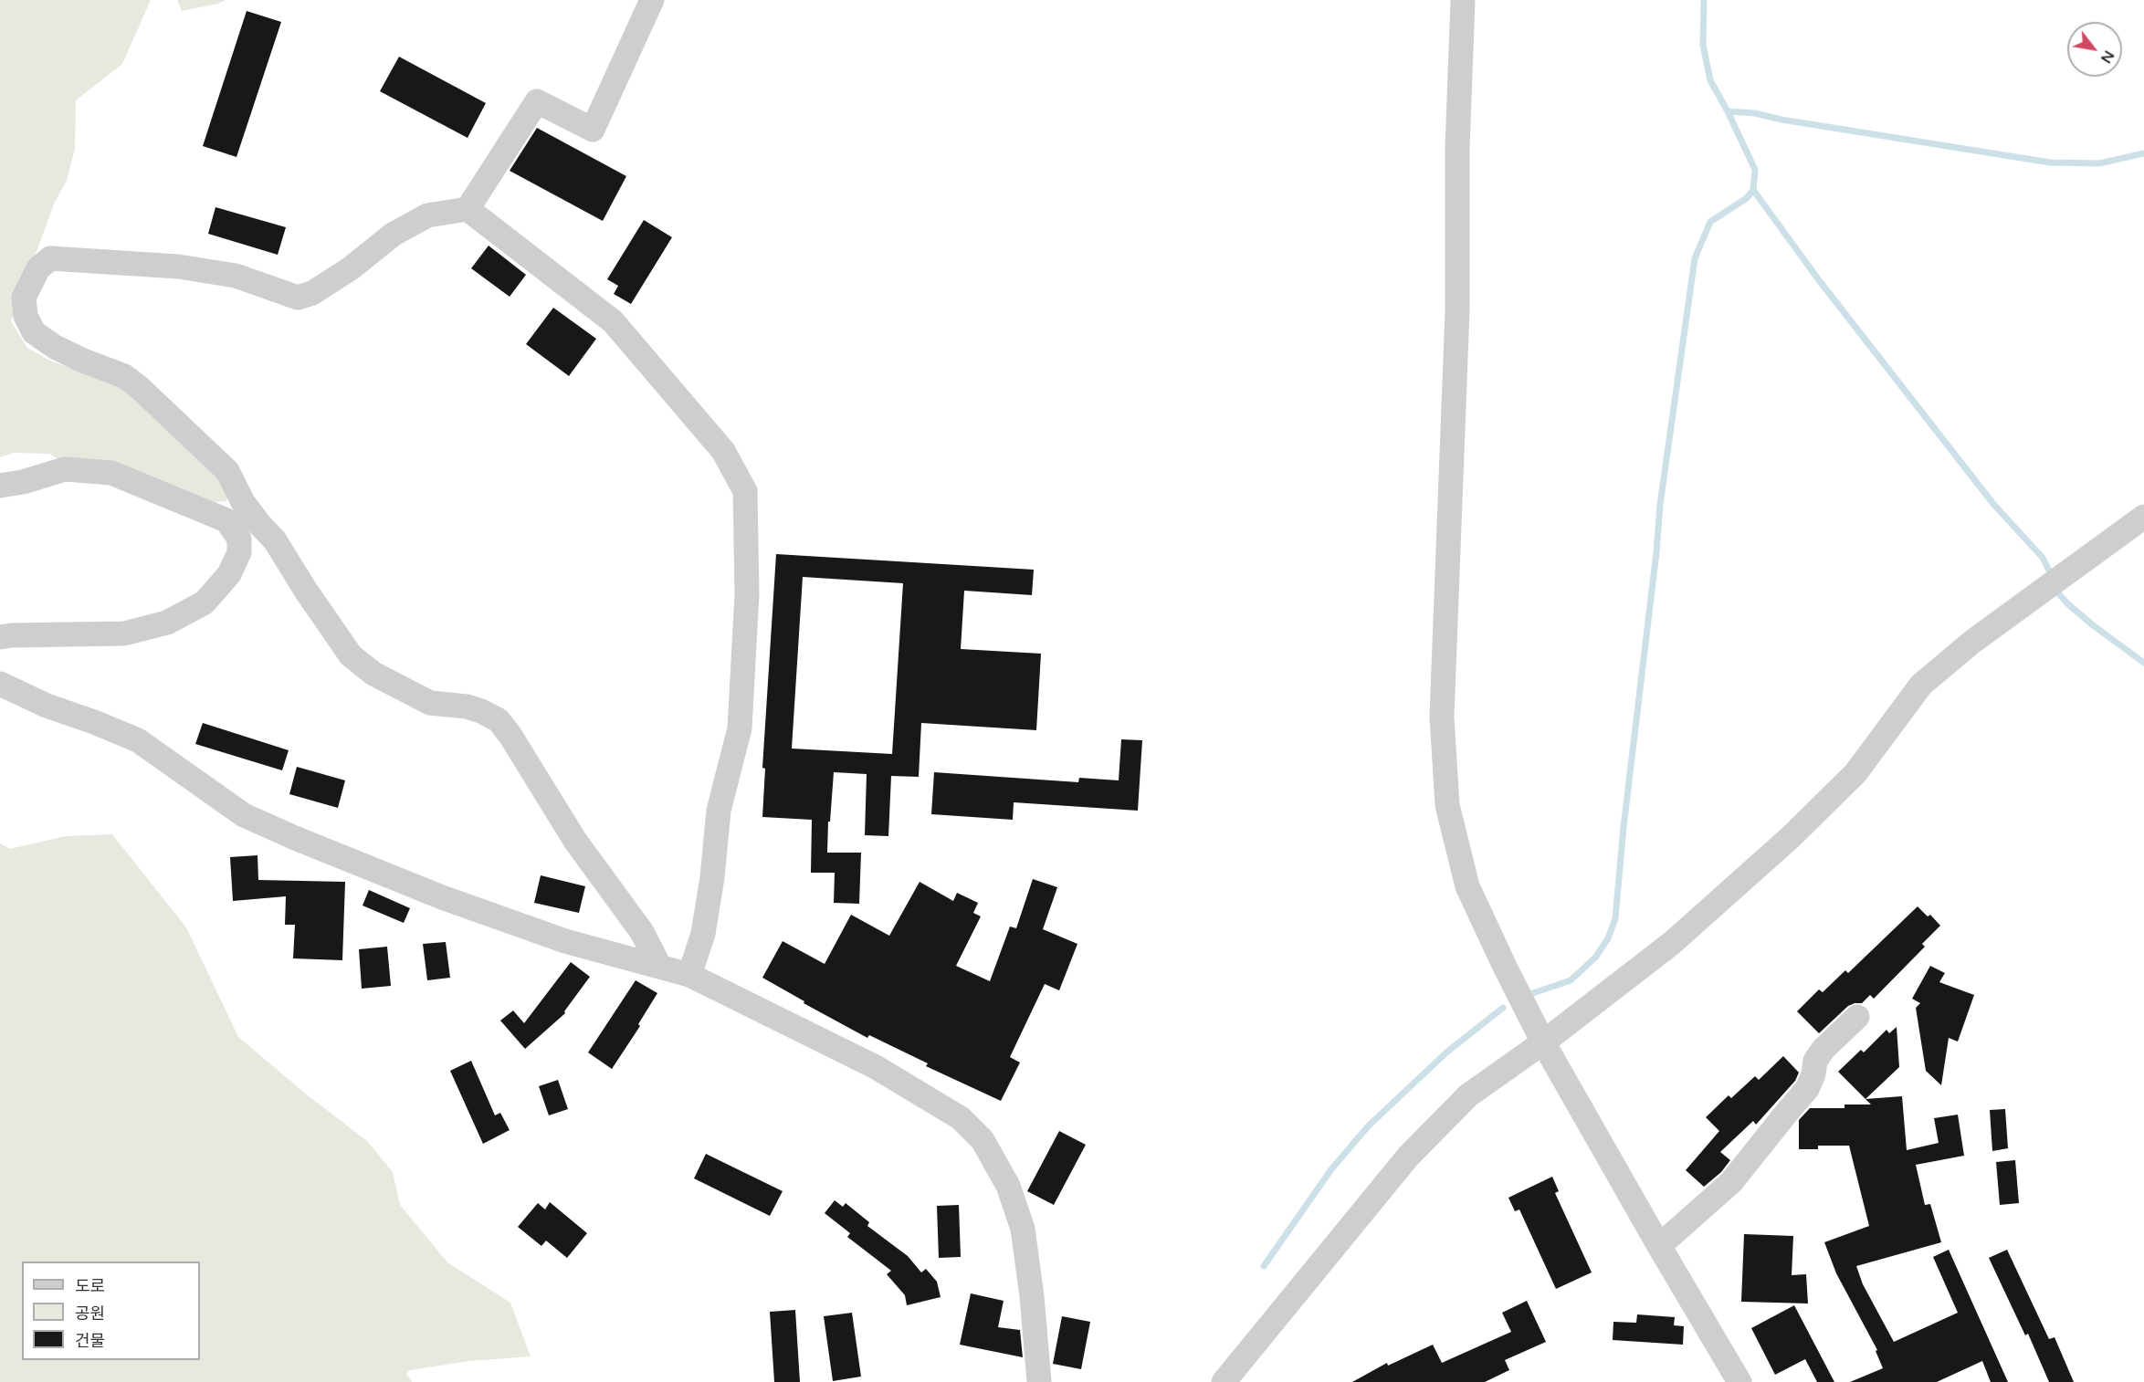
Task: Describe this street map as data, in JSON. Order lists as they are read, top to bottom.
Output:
{
  "legend": ["도로", "공원", "건물"],
  "north": "bottom right"
}
